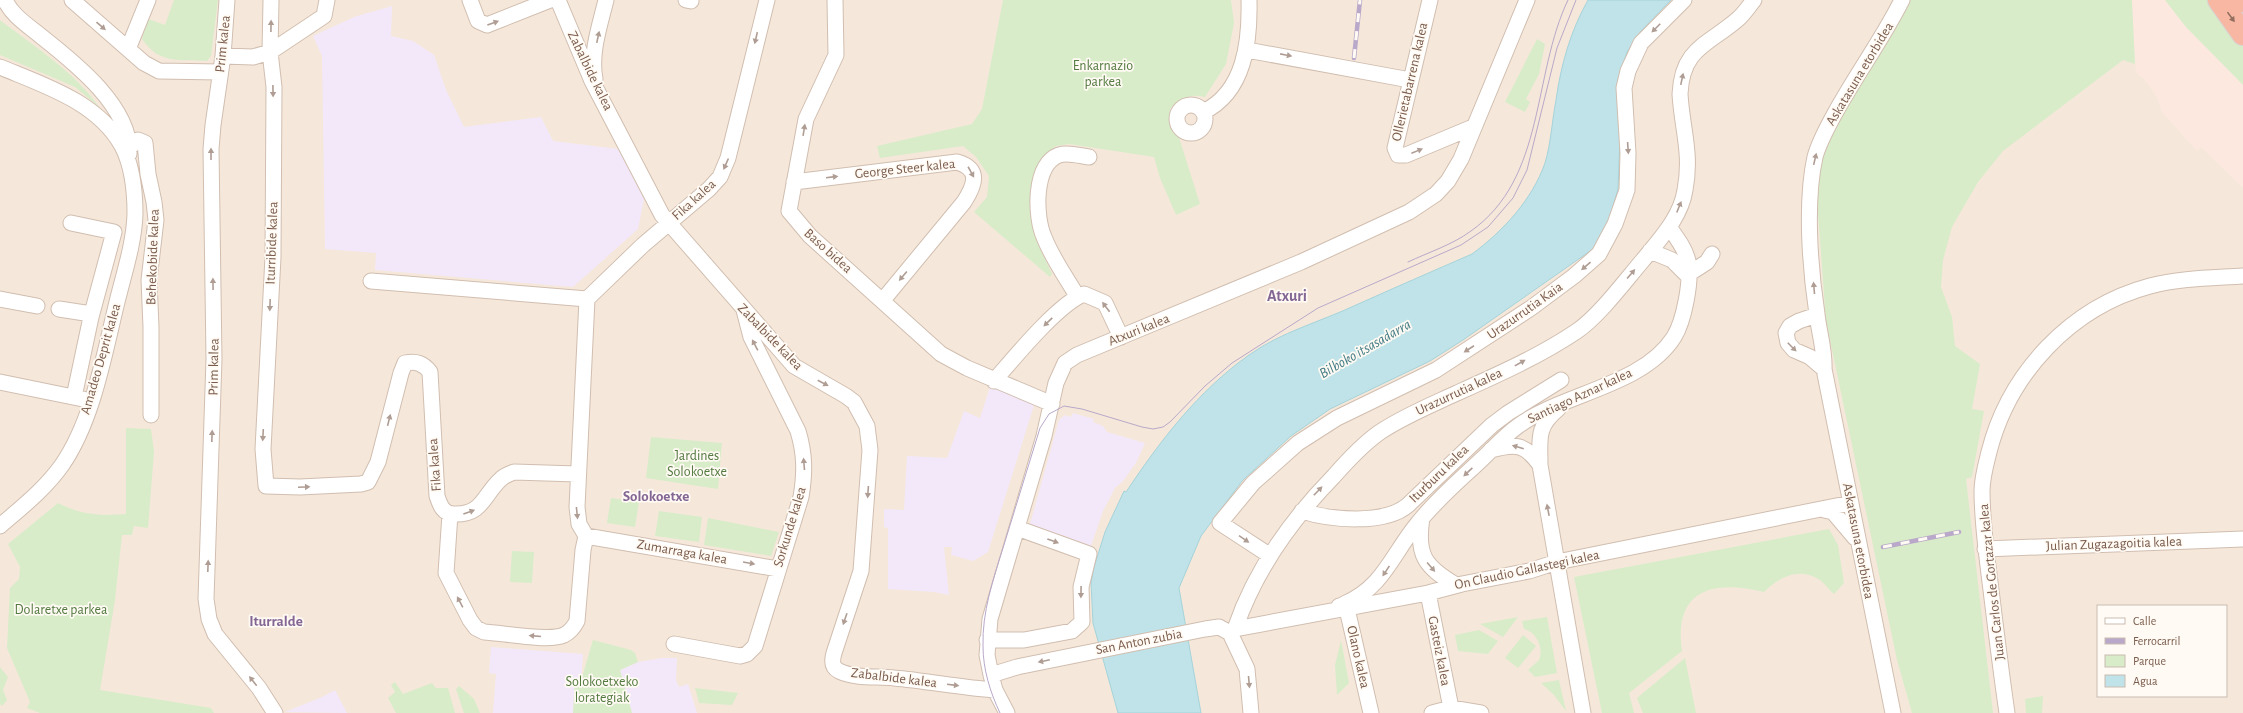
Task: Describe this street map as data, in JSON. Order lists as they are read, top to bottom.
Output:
{
  "streets": {
    "street": [
      "Prim kalea",
      "Zabalbide kalea",
      "Askatasuna etorbidea",
      "Ollerietabarrena kalea",
      "George Steer kalea",
      "Fika kalea",
      "Iturribide kalea",
      "Baso bidea",
      "Behekobide kalea",
      "Urazurrutia Kaia",
      "Atxuri kalea",
      "Amadeo Deprit kalea",
      "Urazurrutia kalea",
      "Santiago Aznar kalea",
      "Iturburu kalea",
      "Sorkunde kalea",
      "Julian Zugazagoitia kalea",
      "Zumarraga kalea",
      "On Claudio Gallastegi kalea",
      "Juan Carlos de Gortazar kalea",
      "San Anton zubia",
      "Gasteiz kalea",
      "Olano kalea"
    ]
  },
  "crossings": [
    ["Zabalbide kalea", "Fika kalea"],
    ["Zabalbide kalea", "Atxuri kalea"],
    ["Zabalbide kalea", "Sorkunde kalea"],
    ["Askatasuna etorbidea", "On Claudio Gallastegi kalea"],
    ["Ollerietabarrena kalea", "Atxuri kalea"],
    ["George Steer kalea", "Baso bidea"],
    ["Fika kalea", "Iturribide kalea"],
    ["Baso bidea", "Atxuri kalea"],
    ["Behekobide kalea", "Amadeo Deprit kalea"],
    ["Urazurrutia Kaia", "Urazurrutia kalea"],
    ["Atxuri kalea", "San Anton zubia"],
    ["Urazurrutia kalea", "Santiago Aznar kalea"],
    ["Urazurrutia kalea", "Iturburu kalea"],
    ["Urazurrutia kalea", "On Claudio Gallastegi kalea"],
    ["Santiago Aznar kalea", "On Claudio Gallastegi kalea"],
    ["Santiago Aznar kalea", "Olano kalea"],
    ["Sorkunde kalea", "Zumarraga kalea"],
    ["Julian Zugazagoitia kalea", "Juan Carlos de Gortazar kalea"],
    ["On Claudio Gallastegi kalea", "San Anton zubia"],
    ["On Claudio Gallastegi kalea", "Gasteiz kalea"],
    ["On Claudio Gallastegi kalea", "Olano kalea"]
  ],
  "one_way": [
    "Prim kalea",
    "Askatasuna etorbidea",
    "Urazurrutia Kaia",
    "Urazurrutia kalea",
    "Santiago Aznar kalea",
    "Sorkunde kalea",
    "Zumarraga kalea",
    "San Anton zubia"
  ],
  "districts": ["Atxuri", "Solokoetxe", "Iturralde"],
  "water": ["Bilboko itsasadarra"],
  "parks": [
    "Enkarnazio parkea",
    "Jardines Solokoetxe",
    "Dolaretxe parkea",
    "Solokoetxeko lorategiak"
  ],
  "legend": [
    "Calle",
    "Ferrocarril",
    "Parque",
    "Agua"
  ]
}
